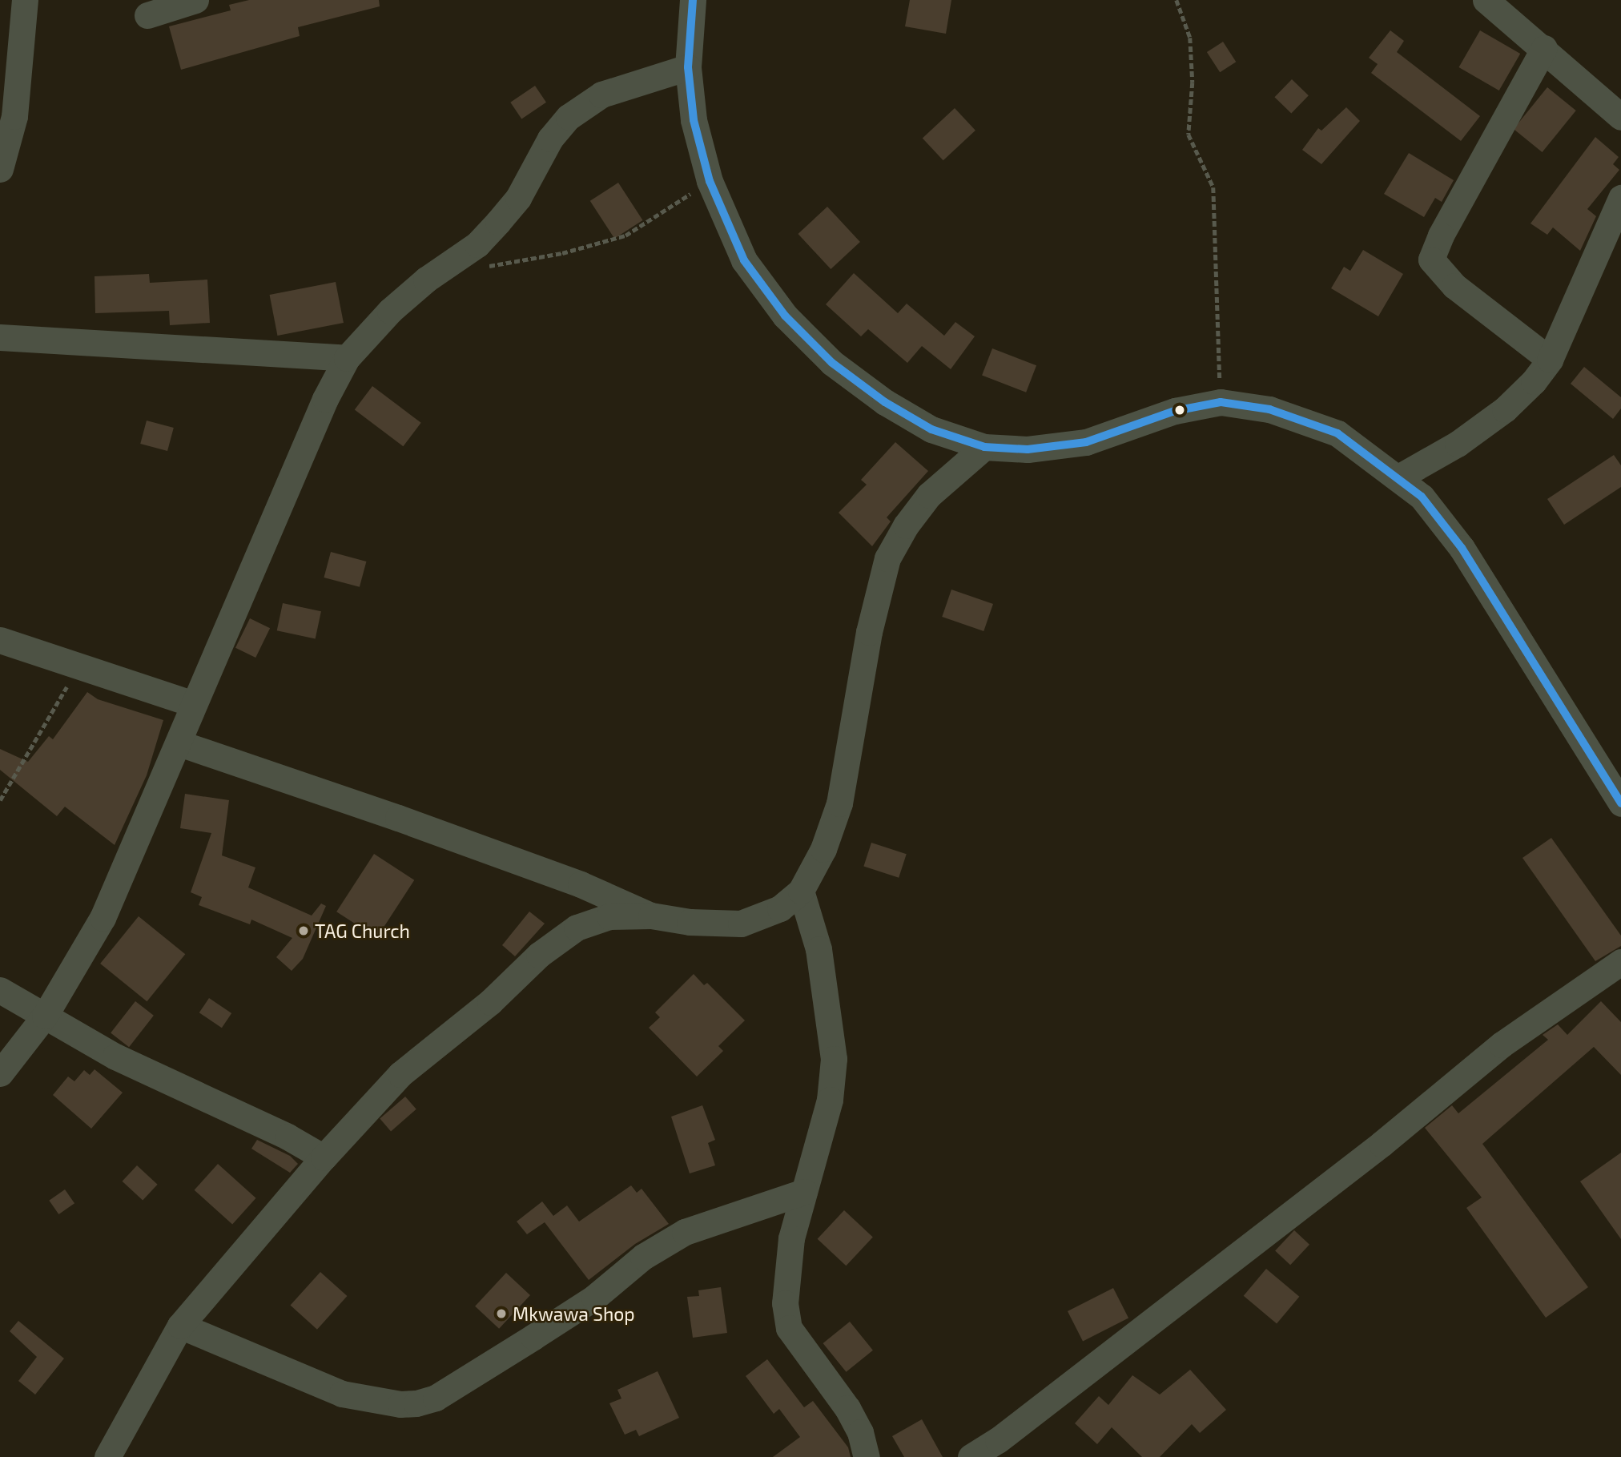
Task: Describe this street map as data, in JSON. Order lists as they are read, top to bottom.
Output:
{
  "places": ["TAG Church", "Mkwawa Shop"]
}
